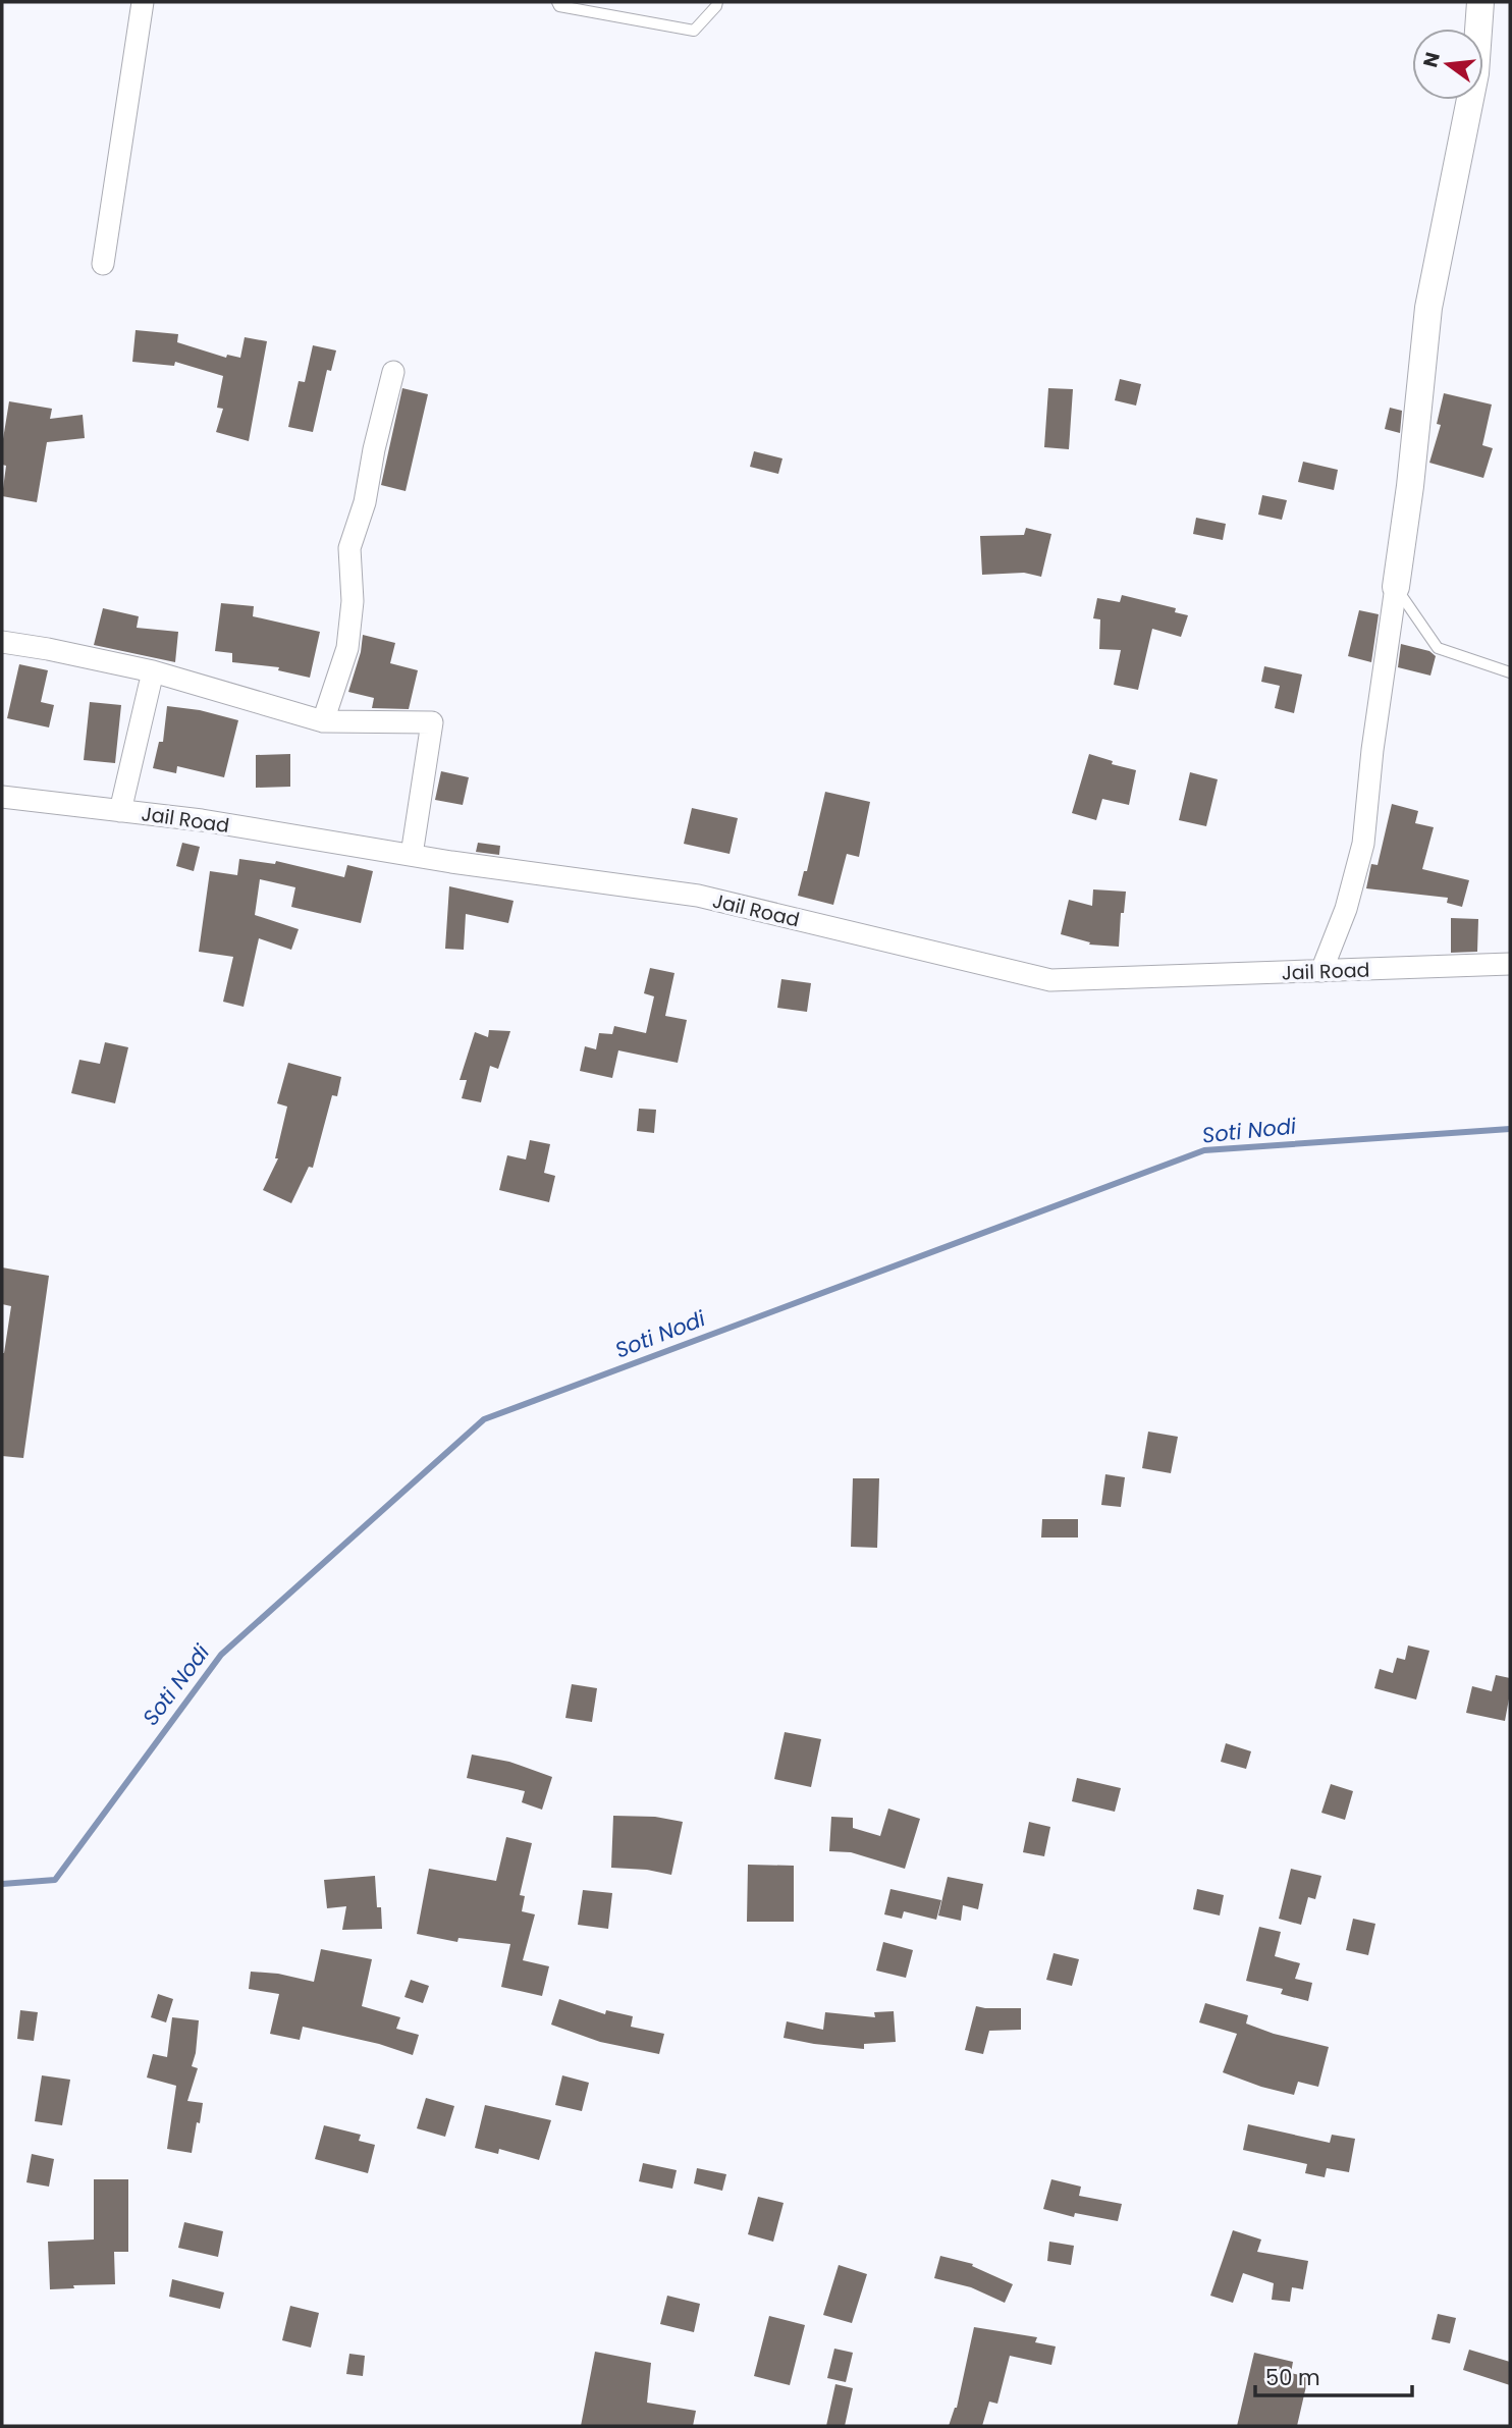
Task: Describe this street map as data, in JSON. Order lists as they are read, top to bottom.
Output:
{
  "streets": {
    "street": ["Jail Road"]
  },
  "water": ["Soti Nodi"],
  "scale_bar": "50 m",
  "north": "left"
}
